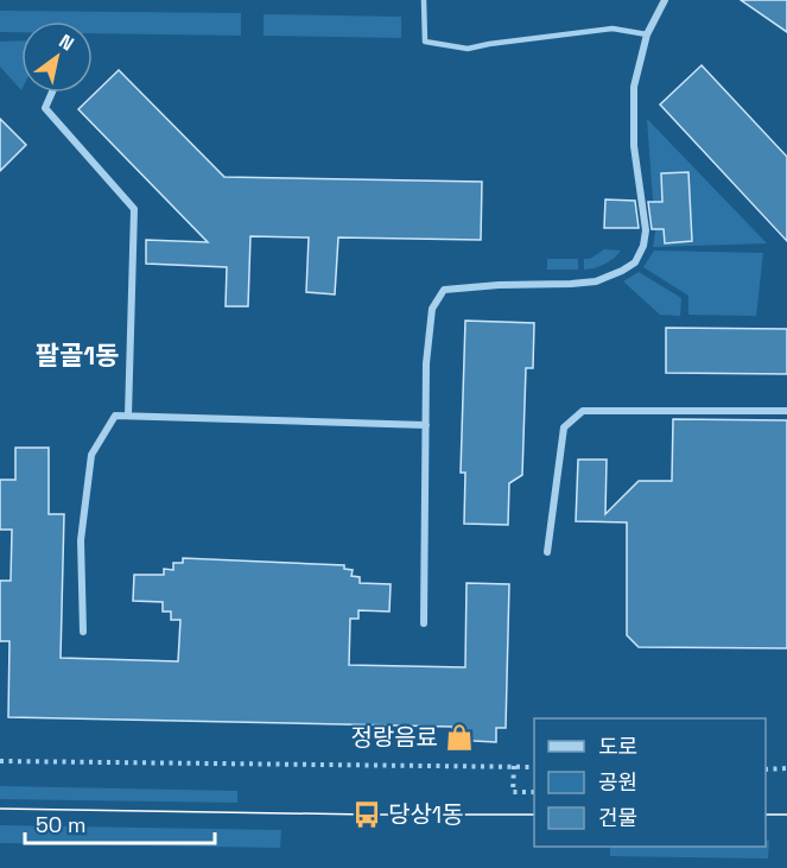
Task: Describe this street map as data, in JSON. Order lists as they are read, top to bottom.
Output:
{
  "districts": ["팔골1동"],
  "places": {
    "shop": ["정랑음료"],
    "bus stop": ["당상1동"]
  },
  "legend": ["도로", "공원", "건물"],
  "scale_bar": "50 m",
  "north": "top right"
}
